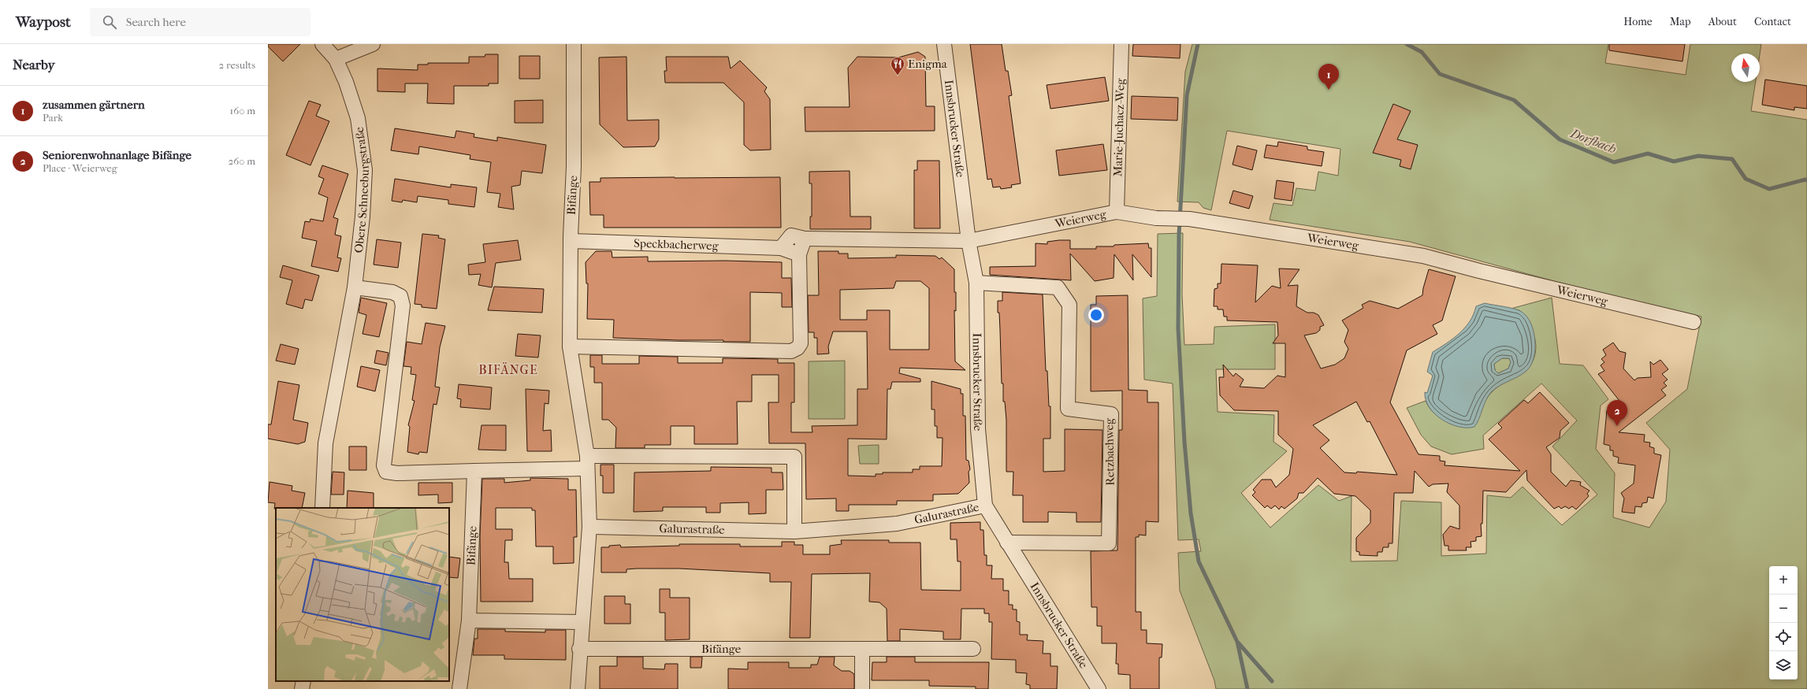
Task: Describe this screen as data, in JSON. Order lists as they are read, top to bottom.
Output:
{
  "streets": {
    "street": [
      "Marie-Juchacz-Weg",
      "Innsbrucker Straße",
      "Obere Schneeburgstraße",
      "Bifänge",
      "Weierweg",
      "Speckbacherweg",
      "Retzbachweg",
      "Galurastraße"
    ]
  },
  "crossings": [
    ["Marie-Juchacz-Weg", "Weierweg"],
    ["Innsbrucker Straße", "Weierweg"],
    ["Innsbrucker Straße", "Retzbachweg"],
    ["Innsbrucker Straße", "Galurastraße"],
    ["Bifänge", "Speckbacherweg"],
    ["Bifänge", "Galurastraße"]
  ],
  "districts": ["BIFÄNGE"],
  "water": ["Dorfbach"],
  "places": {
    "restaurant": ["Enigma"]
  },
  "north": "top",
  "page": {
    "header": "Waypost",
    "search": "Search here",
    "nav": [
      "Home",
      "Map",
      "About",
      "Contact"
    ],
    "heading": ["Nearby", "2 results"],
    "pins": ["1", "2"],
    "list": [
      {
        "mark": "1",
        "name": "zusammen gärtnern",
        "note": "Park",
        "value": "160 m"
      },
      {
        "mark": "2",
        "name": "Seniorenwohnanlage Bifänge",
        "note": "Place · Weierweg",
        "value": "260 m"
      }
    ],
    "map_buttons": ["+", "−"]
  }
}
